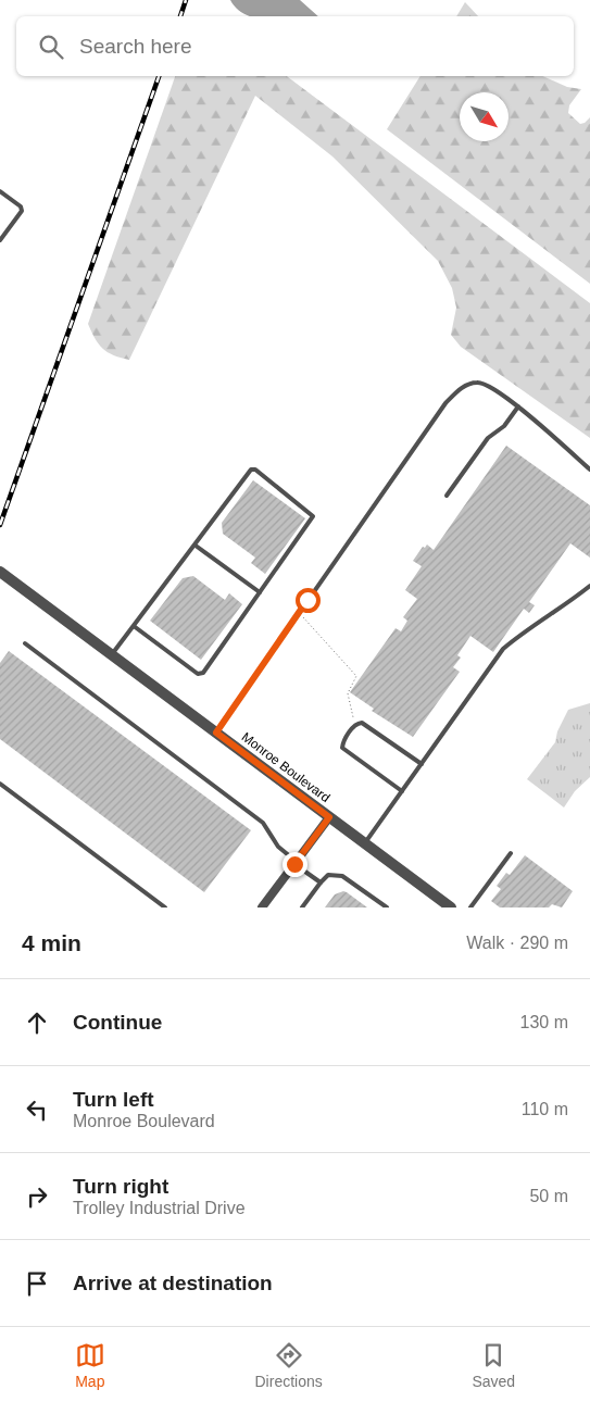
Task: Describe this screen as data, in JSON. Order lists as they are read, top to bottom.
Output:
{
  "streets": {
    "street": ["Monroe Boulevard"]
  },
  "north": "bottom right",
  "page": {
    "search": "Search here",
    "heading": ["4 min", "Walk · 290 m"],
    "list": [
      ["Continue", "130 m"],
      ["Turn left", "Monroe Boulevard", "110 m"],
      ["Turn right", "Trolley Industrial Drive", "50 m"],
      "Arrive at destination"
    ],
    "nav": ["Map", "Directions", "Saved"]
  }
}
